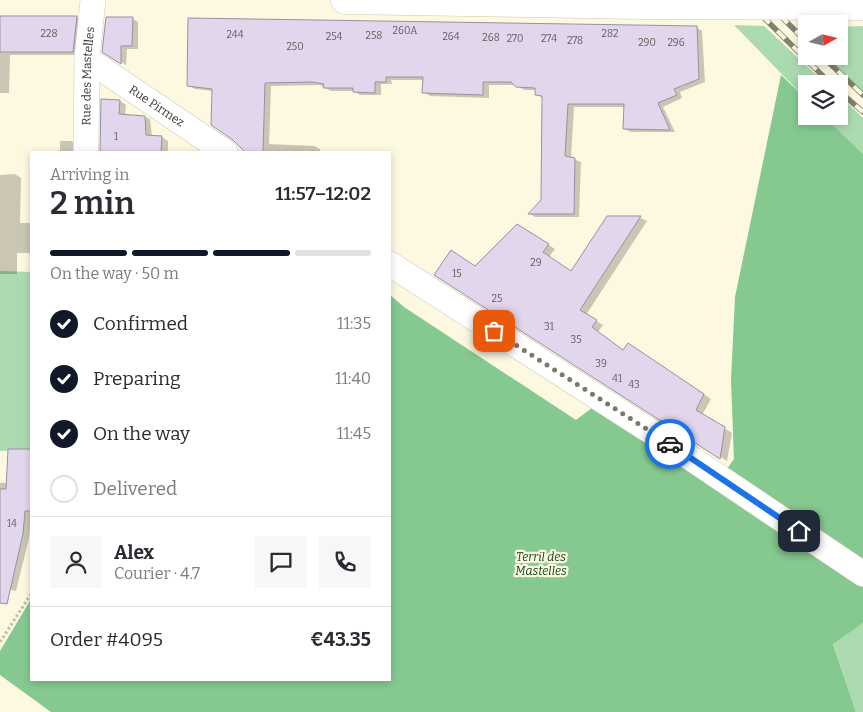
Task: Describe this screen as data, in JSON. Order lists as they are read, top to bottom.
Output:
{
  "streets": {
    "street": ["Rue des Mastelles", "Rue Pirmez"]
  },
  "crossings": [
    ["Rue des Mastelles", "Rue Pirmez"]
  ],
  "parks": ["Terril des Mastelles"],
  "house_numbers": [
    "260A",
    "228",
    "282",
    "244",
    "258",
    "254",
    "264",
    "268",
    "270",
    "274",
    "278",
    "290",
    "296",
    "250",
    "1",
    "29",
    "15",
    "25",
    "31",
    "35",
    "39",
    "41",
    "43",
    "14"
  ],
  "north": "right",
  "page": {
    "heading": ["2 min", "Arriving in", "11:57–12:02"],
    "panel": [
      "Alex",
      "Courier · 4.7",
      "Order #4095",
      "€43.35"
    ],
    "bar": "On the way · 50 m",
    "list": [
      ["Confirmed", "11:35"],
      ["Preparing", "11:40"],
      ["On the way", "11:45"],
      "Delivered"
    ]
  }
}
